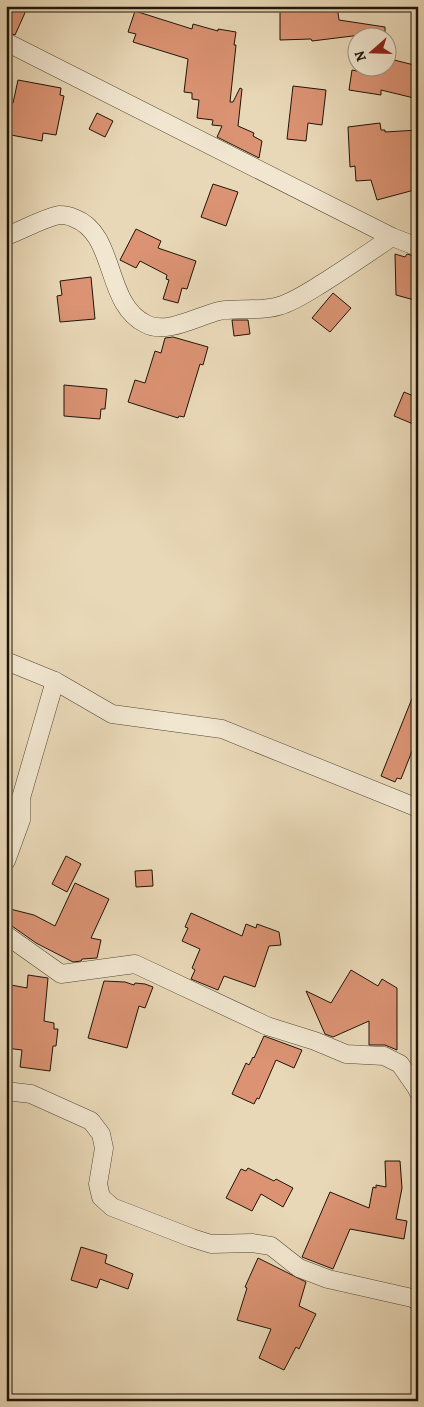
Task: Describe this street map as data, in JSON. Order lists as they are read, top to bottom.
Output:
{
  "north": "left"
}
